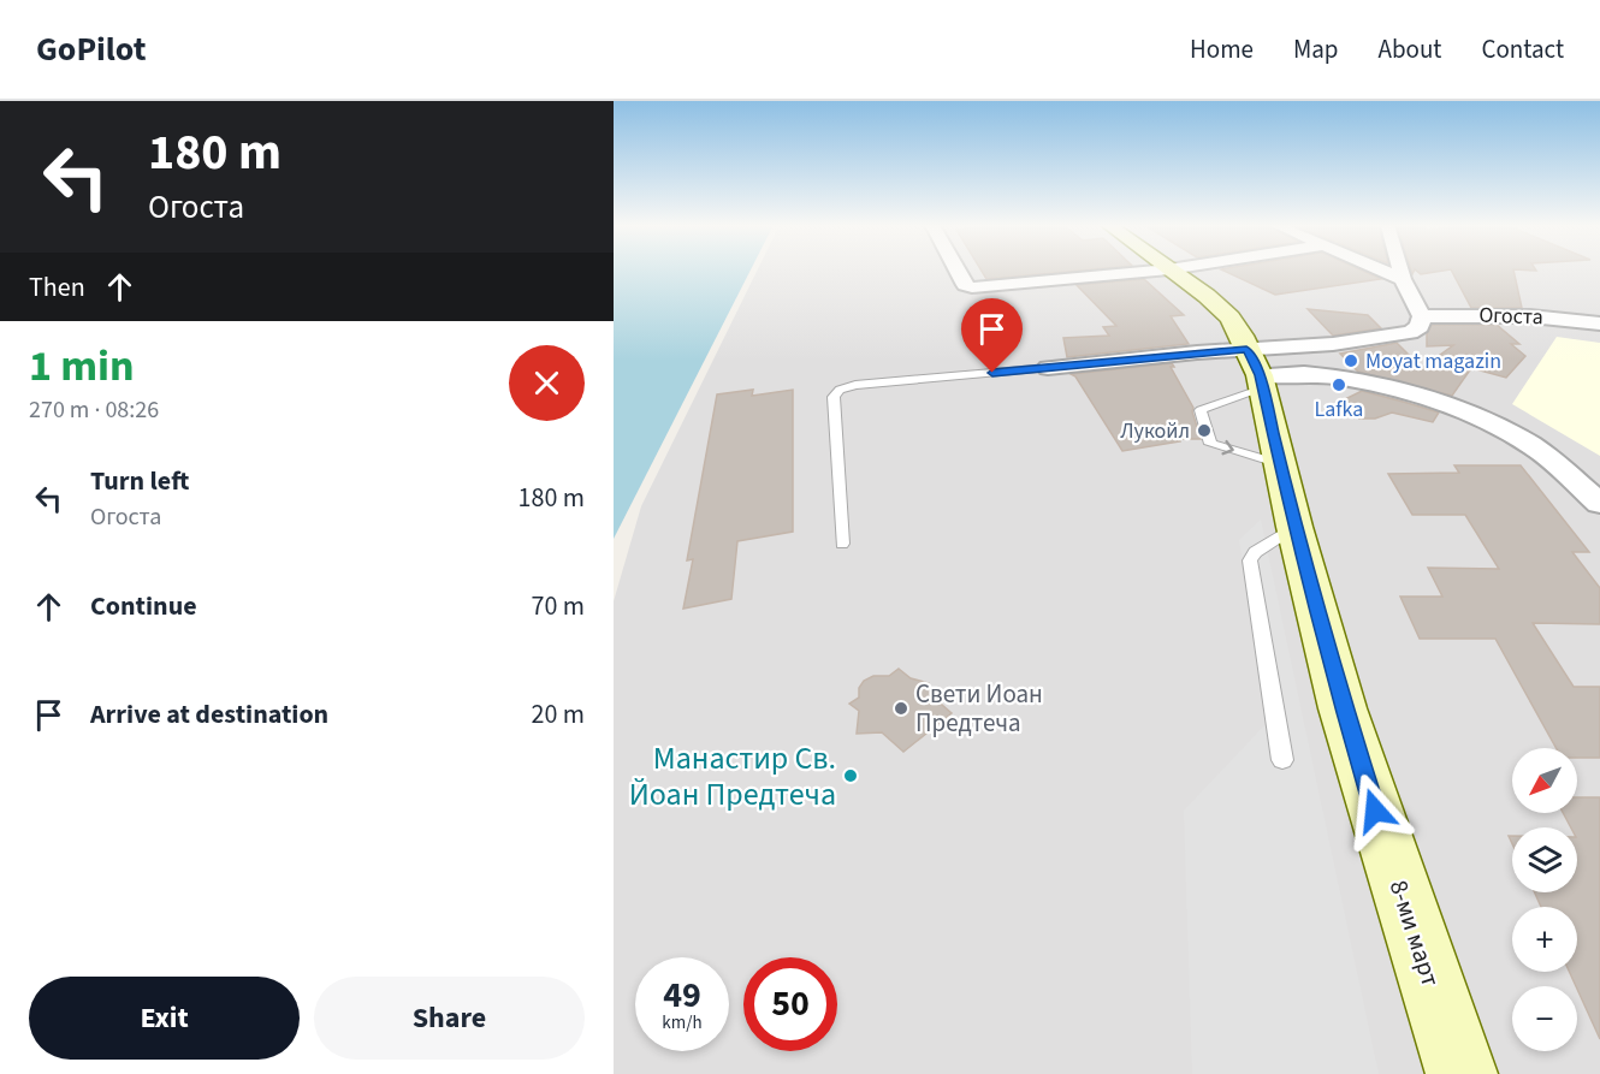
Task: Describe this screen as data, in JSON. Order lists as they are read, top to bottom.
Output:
{
  "streets": {
    "main road": ["8-ми март"],
    "street": ["Огоста"]
  },
  "places": [
    "Moyat magazin",
    "Lafka",
    "Лукойл",
    "Свети Иоан Предтеча",
    "Манастир Св. Йоан Предтеча"
  ],
  "north": "bottom left",
  "page": {
    "header": "GoPilot",
    "nav": [
      "Home",
      "Map",
      "About",
      "Contact"
    ],
    "turn": ["180 m", "Огоста"],
    "then": "Then",
    "heading": ["1 min", "270 m · 08:26"],
    "list": [
      {
        "name": "Turn left",
        "note": "Огоста",
        "value": "180 m"
      },
      {
        "name": "Continue",
        "value": "70 m"
      },
      {
        "name": "Arrive at destination",
        "value": "20 m"
      }
    ],
    "map_buttons": ["+", "−"],
    "speed": "49 km/h",
    "limit": "50",
    "buttons": ["Exit", "Share"]
  }
}
